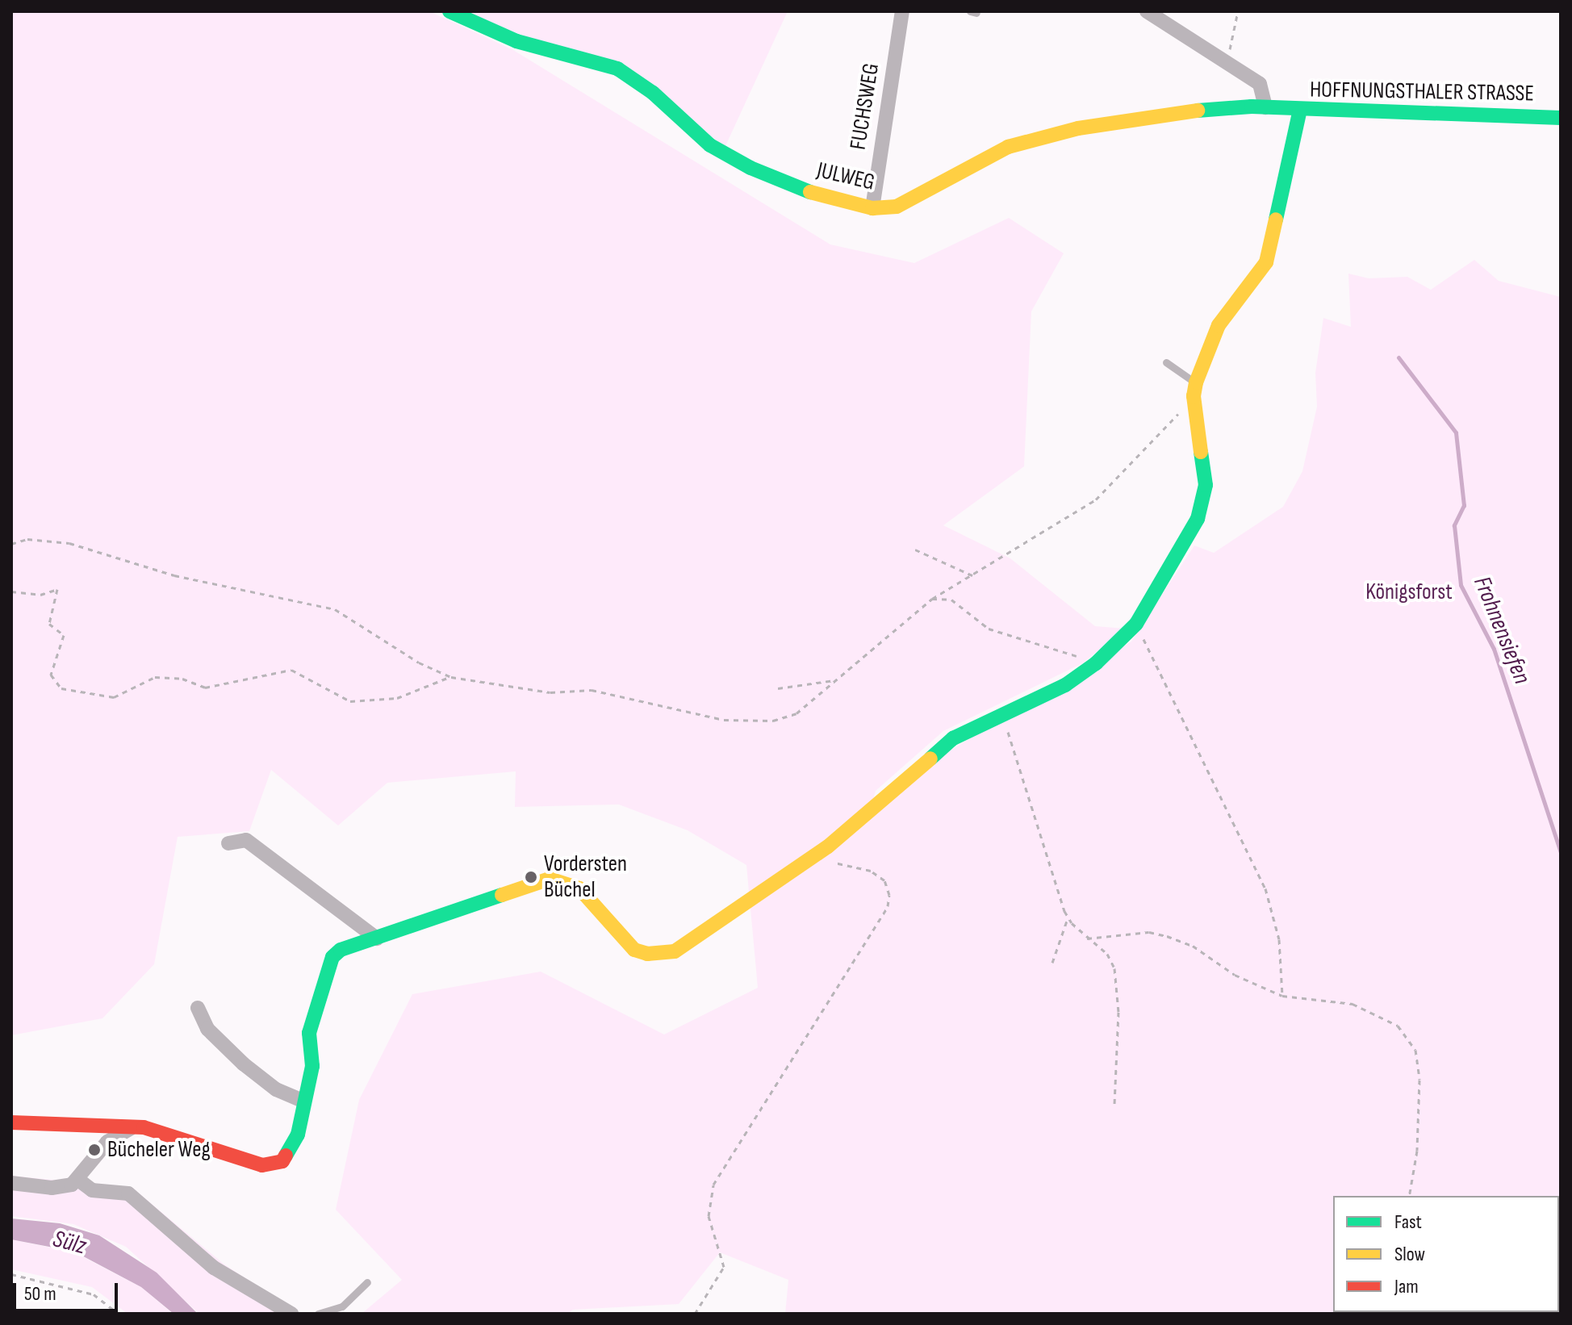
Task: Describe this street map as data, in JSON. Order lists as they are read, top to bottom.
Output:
{
  "streets": {
    "street": ["HOFFNUNGSTHALER STRASSE", "FUCHSWEG", "JULWEG"]
  },
  "crossings": [
    ["HOFFNUNGSTHALER STRASSE", "JULWEG"],
    ["FUCHSWEG", "JULWEG"]
  ],
  "water": ["Frohnensiefen", "Sülz"],
  "parks": ["Königsforst"],
  "places": ["Vordersten Büchel", "Bücheler Weg"],
  "legend": ["Fast", "Slow", "Jam"],
  "scale_bar": "50 m"
}
